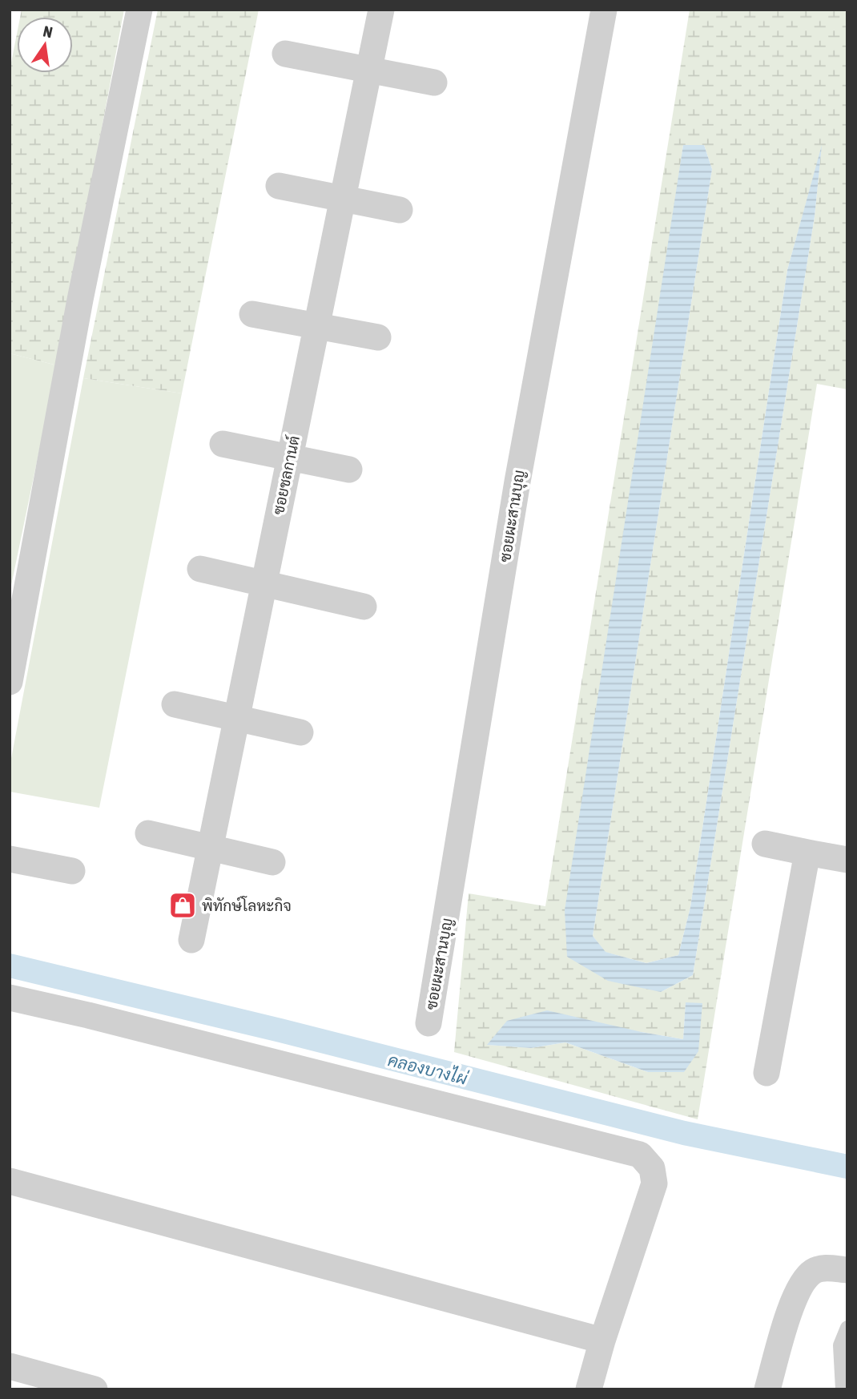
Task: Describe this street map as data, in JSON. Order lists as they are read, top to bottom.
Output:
{
  "streets": {
    "street": ["ซอยชลกานต์", "ซอยผะสานบุญ"]
  },
  "water": ["คลองบางไผ่"],
  "places": {
    "shop": ["พิทักษ์โลหะกิจ"]
  },
  "north": "top"
}
